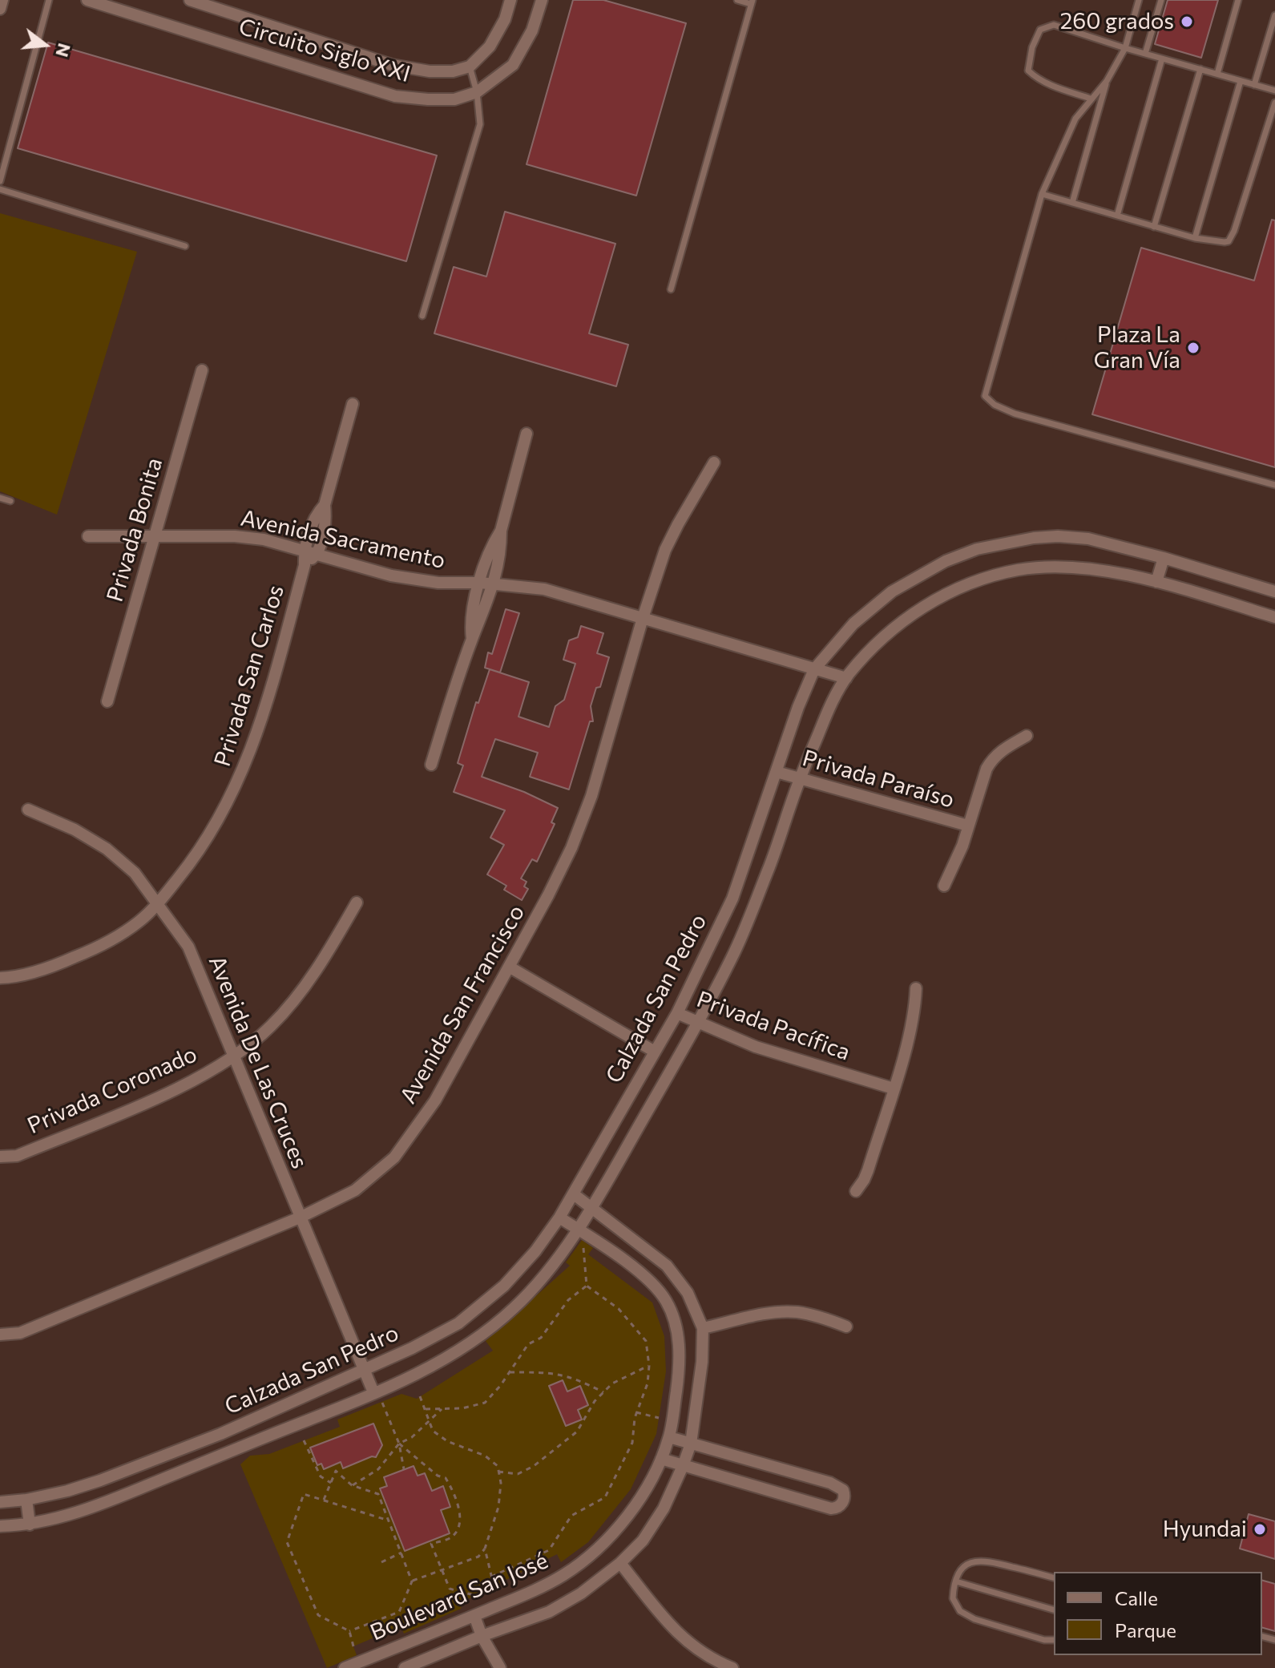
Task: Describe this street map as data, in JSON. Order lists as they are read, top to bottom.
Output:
{
  "streets": {
    "street": [
      "Circuito Siglo XXI",
      "Privada Bonita",
      "Avenida Sacramento",
      "Privada San Carlos",
      "Privada Paraíso",
      "Calzada San Pedro",
      "Avenida San Francisco",
      "Privada Pacífica",
      "Avenida De Las Cruces",
      "Privada Coronado",
      "Boulevard San José"
    ]
  },
  "crossings": [
    ["Privada Bonita", "Avenida Sacramento"],
    ["Avenida Sacramento", "Privada San Carlos"],
    ["Avenida Sacramento", "Calzada San Pedro"],
    ["Avenida Sacramento", "Avenida San Francisco"],
    ["Privada San Carlos", "Avenida De Las Cruces"],
    ["Privada Paraíso", "Calzada San Pedro"],
    ["Calzada San Pedro", "Privada Pacífica"],
    ["Calzada San Pedro", "Avenida De Las Cruces"],
    ["Calzada San Pedro", "Boulevard San José"],
    ["Avenida San Francisco", "Avenida De Las Cruces"],
    ["Avenida De Las Cruces", "Privada Coronado"]
  ],
  "places": ["260 grados", "Plaza La Gran Vía", "Hyundai"],
  "legend": ["Calle", "Parque"],
  "north": "right"
}
